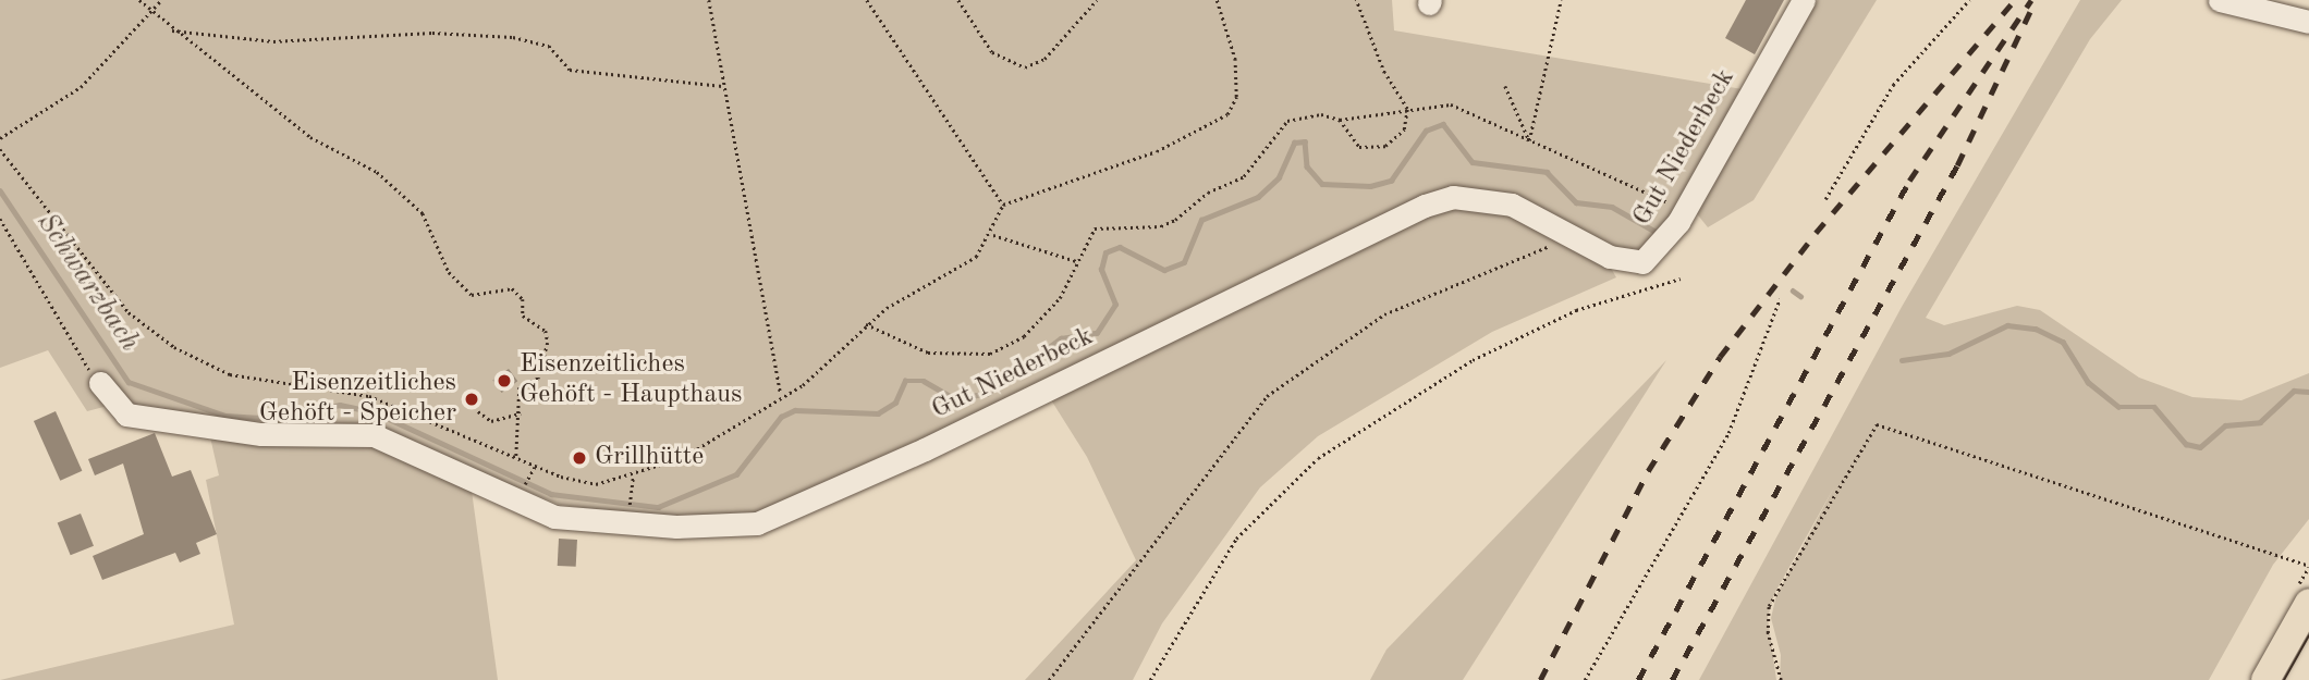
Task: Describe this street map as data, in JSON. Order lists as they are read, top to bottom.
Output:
{
  "streets": {
    "street": ["Gut Niederbeck"]
  },
  "water": ["Schwarzbach"],
  "places": ["Eisenzeitliches Gehöft - Haupthaus", "Eisenzeitliches Gehöft - Speicher", "Grillhütte"]
}
